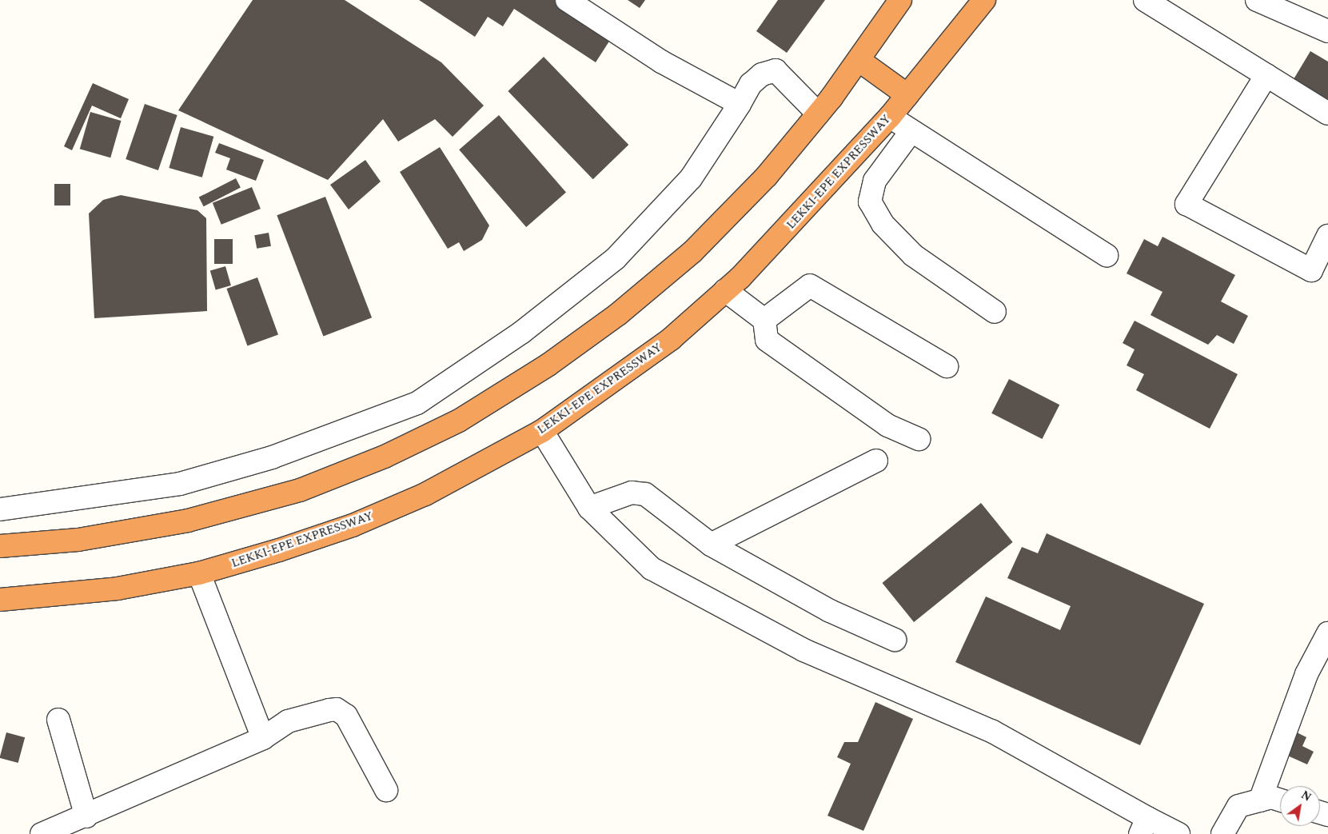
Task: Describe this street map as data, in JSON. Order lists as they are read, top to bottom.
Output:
{
  "streets": {
    "highway": ["LEKKI-EPE EXPRESSWAY"]
  },
  "north": "top right"
}
